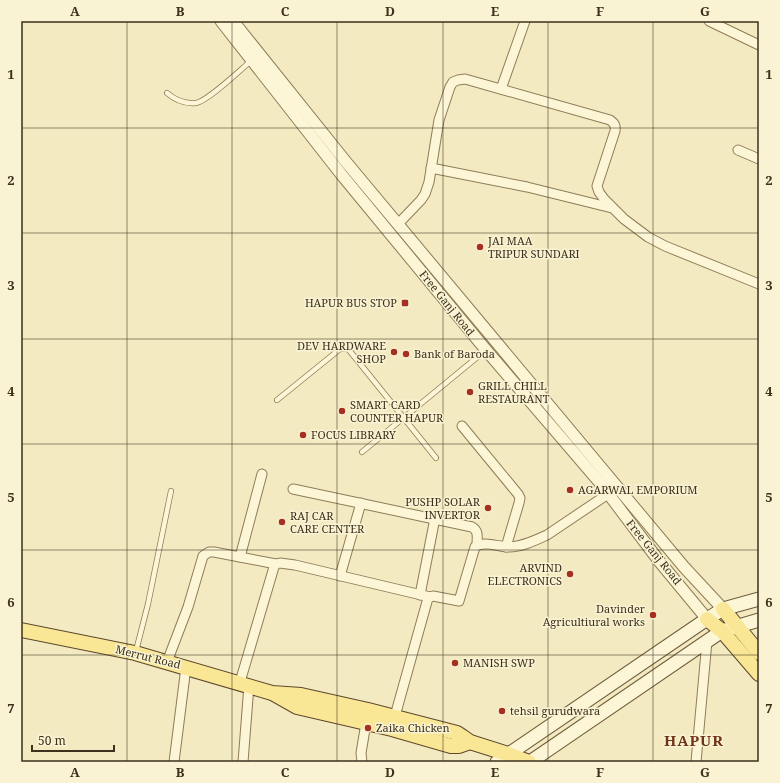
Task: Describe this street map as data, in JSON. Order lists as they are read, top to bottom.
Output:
{
  "streets": {
    "main road": ["Merrut Road"],
    "street": ["Free Ganj Road"]
  },
  "districts": ["HAPUR"],
  "places": {
    "other": [
      "JAI MAA TRIPUR SUNDARI",
      "DEV HARDWARE SHOP",
      "Bank of Baroda",
      "GRILL CHILL RESTAURANT",
      "SMART CARD COUNTER HAPUR",
      "FOCUS LIBRARY",
      "AGARWAL EMPORIUM",
      "PUSHP SOLAR INVERTOR",
      "RAJ CAR CARE CENTER",
      "ARVIND ELECTRONICS",
      "Davinder Agricultiural works",
      "MANISH SWP",
      "tehsil gurudwara",
      "Zaika Chicken"
    ],
    "transit": ["HAPUR BUS STOP"]
  },
  "scale_bar": "50 m",
  "grid": {
    "columns": [
      "A",
      "B",
      "C",
      "D",
      "E",
      "F",
      "G"
    ],
    "rows": [
      "1",
      "2",
      "3",
      "4",
      "5",
      "6",
      "7"
    ]
  }
}
